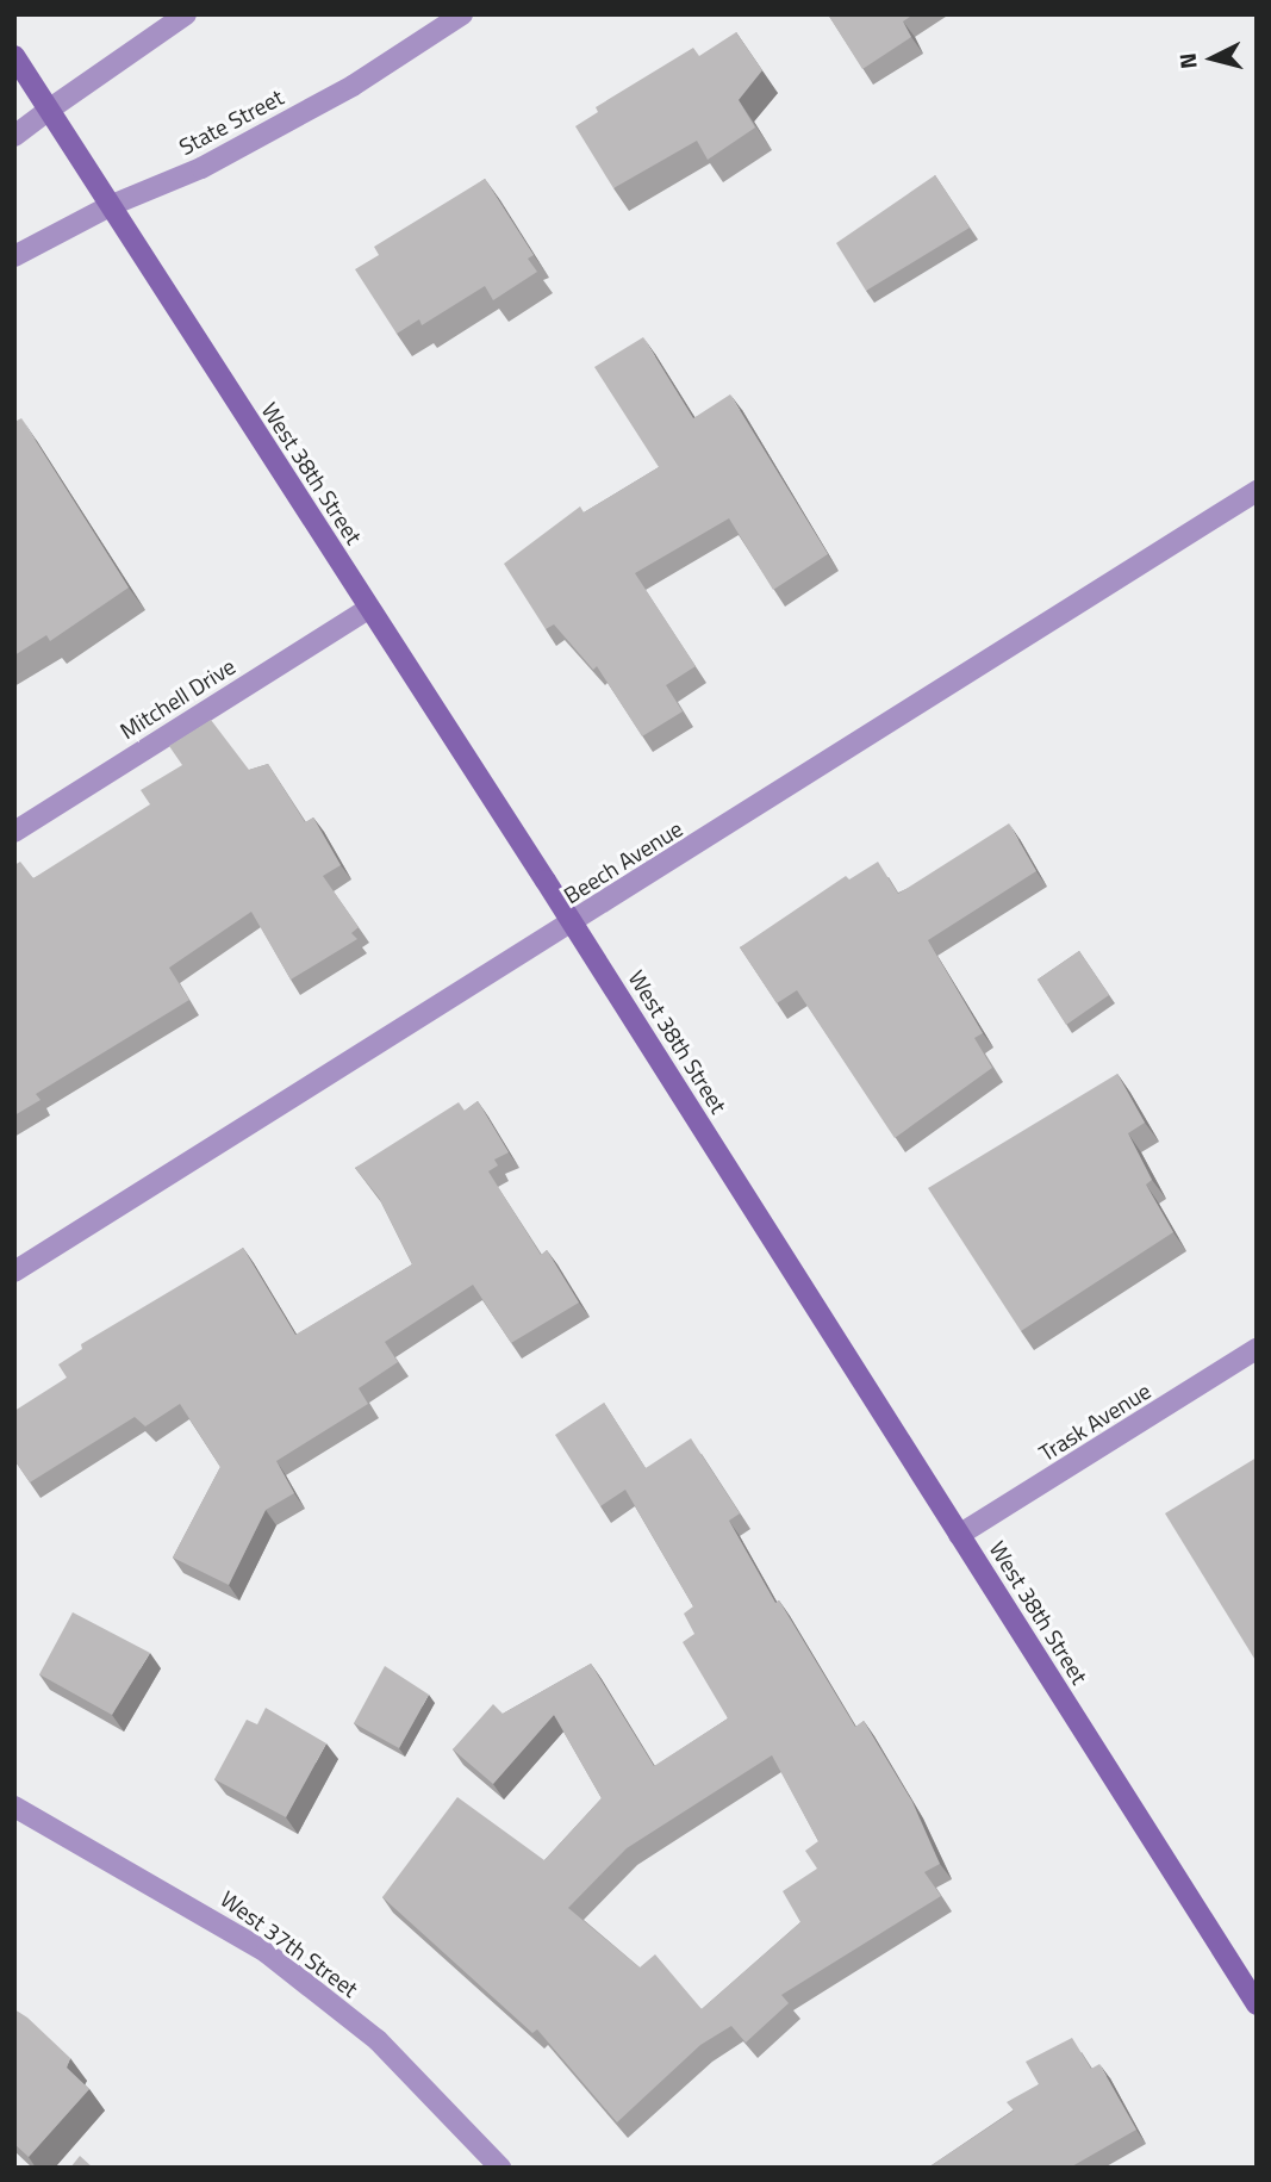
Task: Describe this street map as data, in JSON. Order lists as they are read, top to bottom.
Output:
{
  "streets": {
    "main road": ["West 38th Street"],
    "street": [
      "State Street",
      "Mitchell Drive",
      "Beech Avenue",
      "Trask Avenue",
      "West 37th Street"
    ]
  },
  "crossings": [
    ["State Street", "West 38th Street"],
    ["West 38th Street", "Mitchell Drive"],
    ["West 38th Street", "Beech Avenue"],
    ["West 38th Street", "Trask Avenue"]
  ],
  "north": "left"
}
